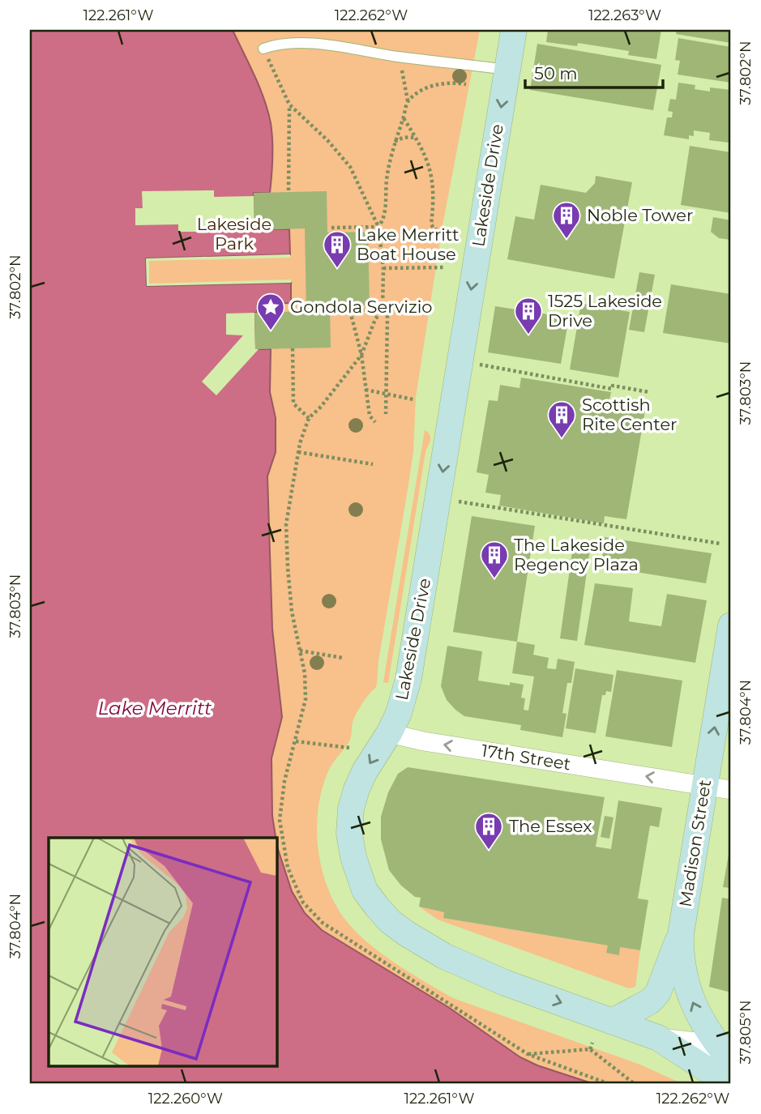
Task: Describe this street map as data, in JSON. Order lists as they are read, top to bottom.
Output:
{
  "streets": {
    "street": ["Lakeside Drive", "17th Street", "Madison Street"]
  },
  "crossings": [
    ["Lakeside Drive", "17th Street"],
    ["17th Street", "Madison Street"]
  ],
  "one_way": ["Lakeside Drive", "17th Street", "Madison Street"],
  "water": ["Lake Merritt"],
  "parks": ["Lakeside Park"],
  "places": {
    "building": [
      "Noble Tower",
      "Lake Merritt Boat House",
      "1525 Lakeside Drive",
      "Scottish Rite Center",
      "The Lakeside Regency Plaza",
      "The Essex"
    ],
    "place": ["Gondola Servizio"]
  },
  "scale_bar": "50 m",
  "coordinates": [
    "122.261°W",
    "122.262°W",
    "122.263°W",
    "37.802°N",
    "37.803°N",
    "37.804°N",
    "37.805°N",
    "122.260°W"
  ]
}
